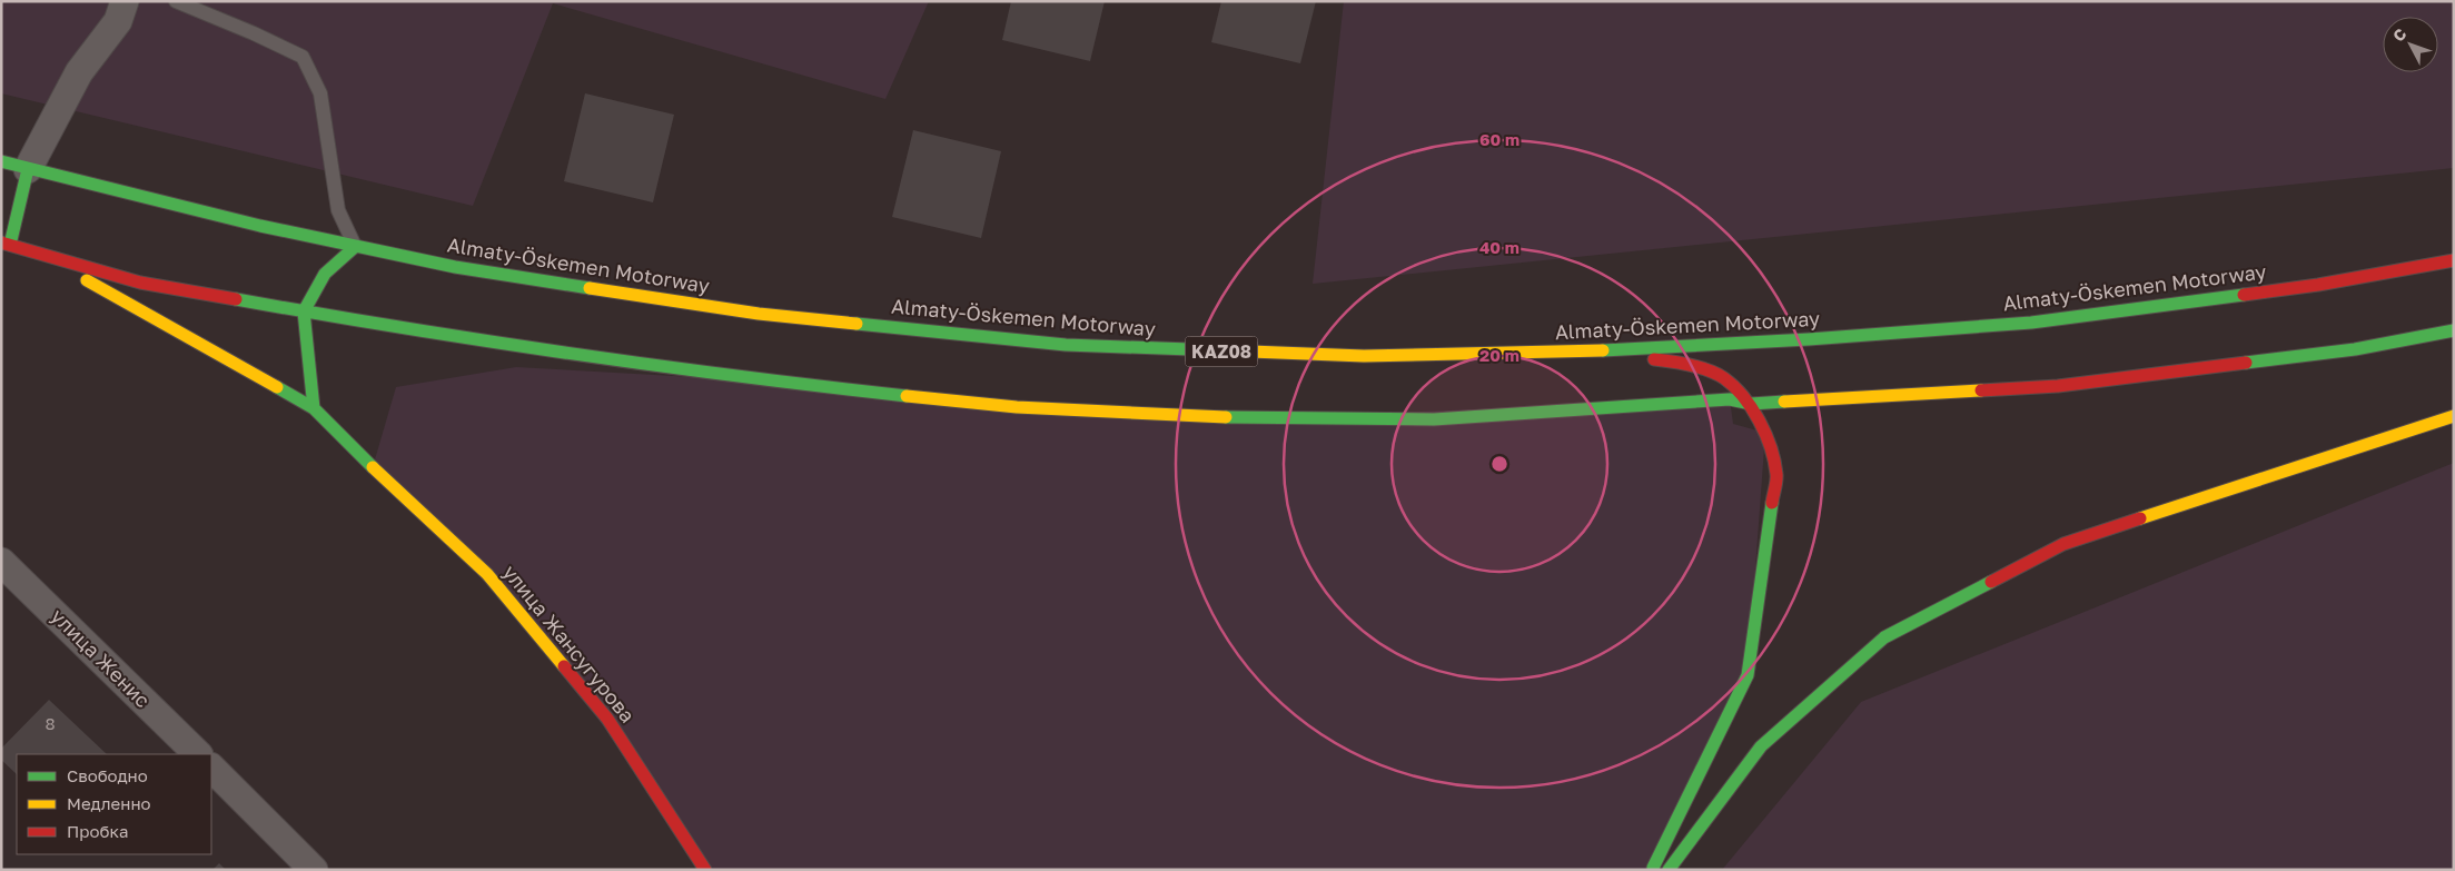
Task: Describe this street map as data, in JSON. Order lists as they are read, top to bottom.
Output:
{
  "streets": {
    "main road": ["Almaty-Öskemen Motorway", "KAZ08", "улица Жансугурова"],
    "street": ["улица Женис"]
  },
  "house_numbers": ["8"],
  "legend": ["Свободно", "Медленно", "Пробка"],
  "north": "top left",
  "rings": ["60 m", "40 m", "20 m"]
}
